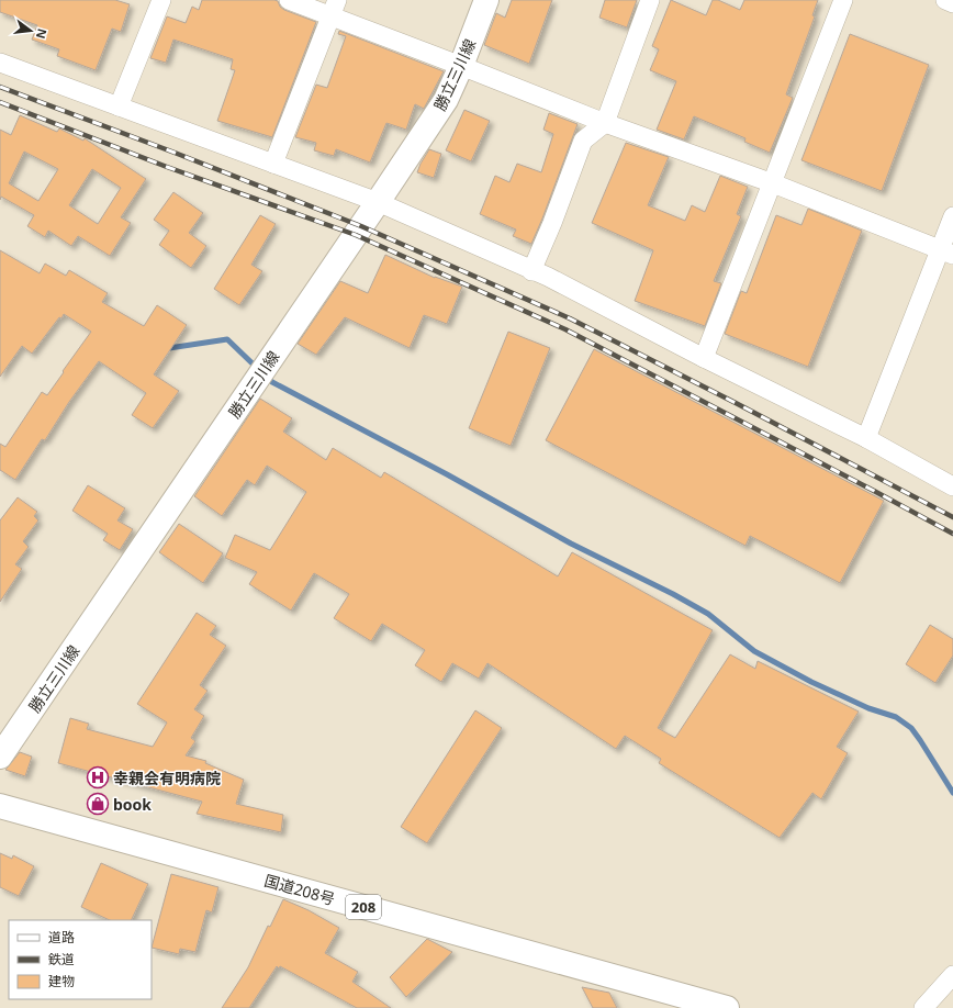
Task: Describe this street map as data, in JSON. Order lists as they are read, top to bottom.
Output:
{
  "streets": {
    "main road": ["勝立三川線", "国道208号", "208"]
  },
  "places": {
    "hospital": ["幸親会有明病院"],
    "shop": ["book"]
  },
  "legend": ["道路", "鉄道", "建物"],
  "north": "right"
}
